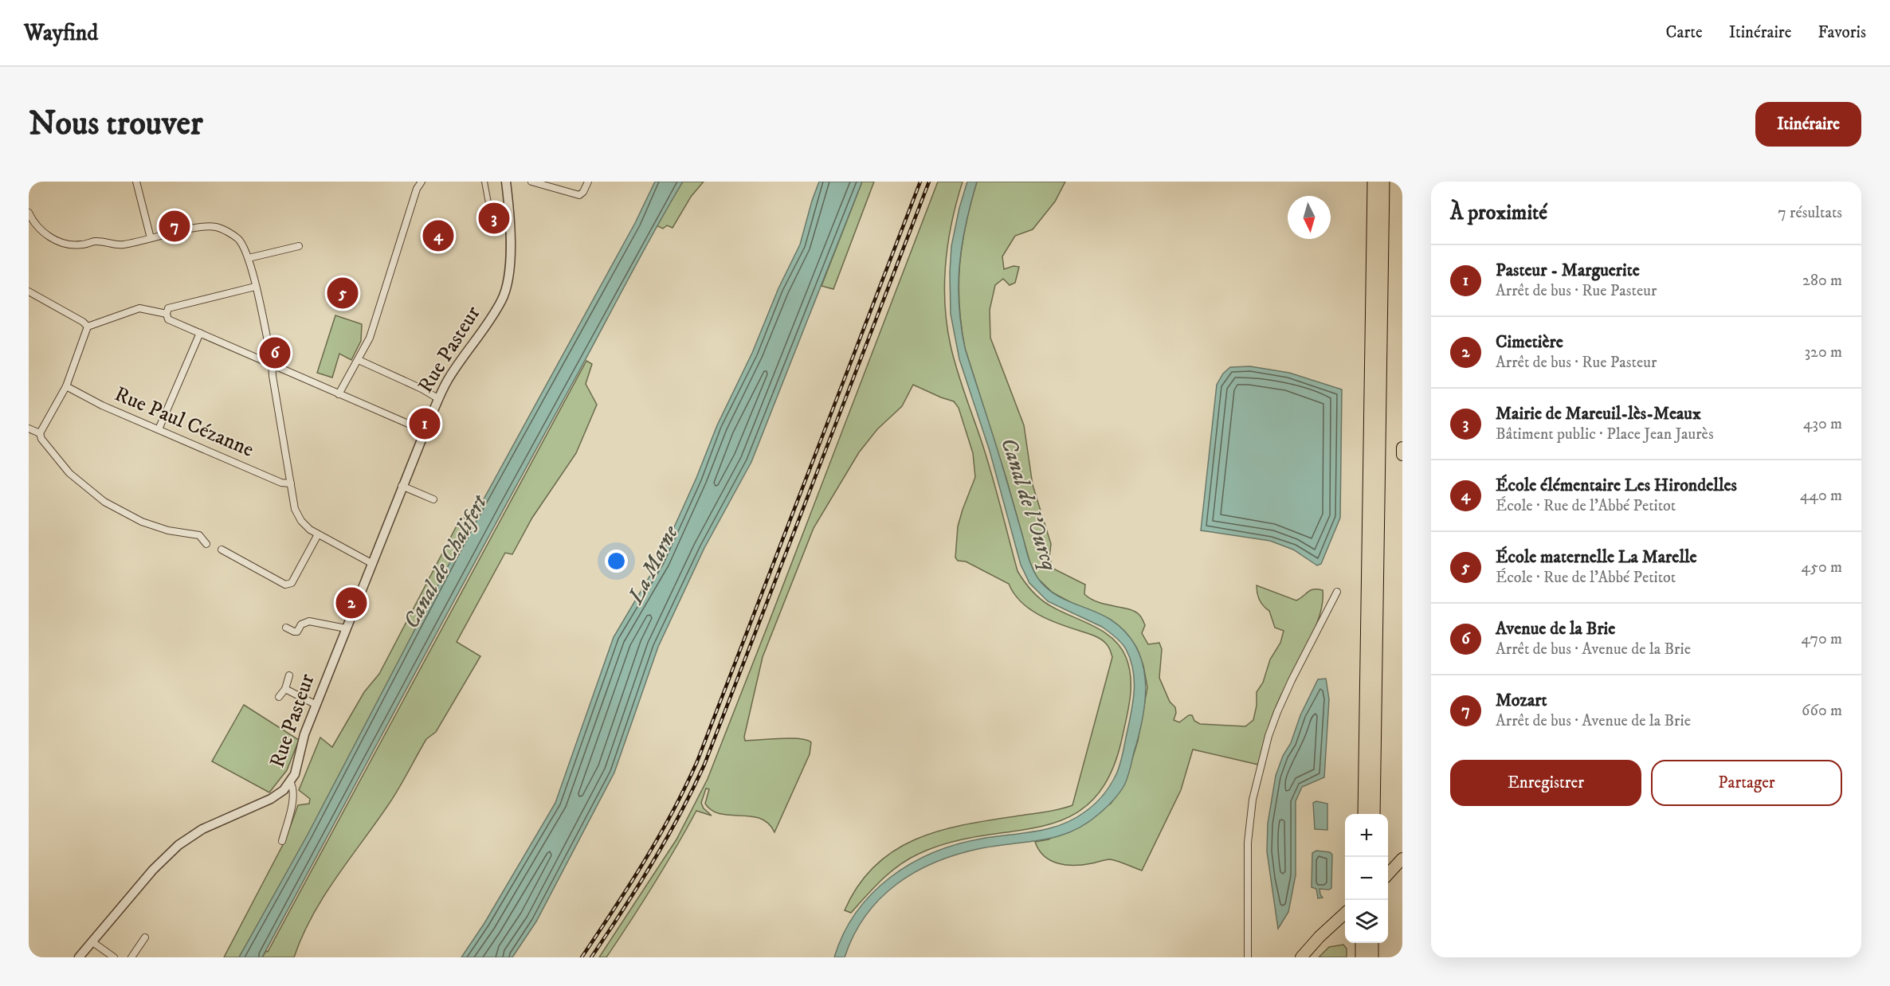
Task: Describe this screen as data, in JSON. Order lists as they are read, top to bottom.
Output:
{
  "streets": {
    "street": ["Rue Pasteur", "Rue Paul Cézanne"]
  },
  "water": ["Canal de l'Ourcq", "Canal de Chalifert", "La Marne"],
  "north": "bottom",
  "page": {
    "header": "Wayfind",
    "nav": ["Carte", "Itinéraire", "Favoris"],
    "buttons": [
      "Itinéraire",
      ["Enregistrer", "Partager"]
    ],
    "title": "Nous trouver",
    "heading": ["À proximité", "7 résultats"],
    "pins": [
      "3",
      "7",
      "4",
      "5",
      "6",
      "1",
      "2"
    ],
    "list": [
      {
        "mark": "1",
        "name": "Pasteur - Marguerite",
        "note": "Arrêt de bus · Rue Pasteur",
        "value": "280 m"
      },
      {
        "mark": "2",
        "name": "Cimetière",
        "note": "Arrêt de bus · Rue Pasteur",
        "value": "320 m"
      },
      {
        "mark": "3",
        "name": "Mairie de Mareuil-lès-Meaux",
        "note": "Bâtiment public · Place Jean Jaurès",
        "value": "430 m"
      },
      {
        "mark": "4",
        "name": "École élémentaire Les Hirondelles",
        "note": "École · Rue de l'Abbé Petitot",
        "value": "440 m"
      },
      {
        "mark": "5",
        "name": "École maternelle La Marelle",
        "note": "École · Rue de l'Abbé Petitot",
        "value": "450 m"
      },
      {
        "mark": "6",
        "name": "Avenue de la Brie",
        "note": "Arrêt de bus · Avenue de la Brie",
        "value": "470 m"
      },
      {
        "mark": "7",
        "name": "Mozart",
        "note": "Arrêt de bus · Avenue de la Brie",
        "value": "660 m"
      }
    ],
    "map_buttons": ["+", "−"]
  }
}
